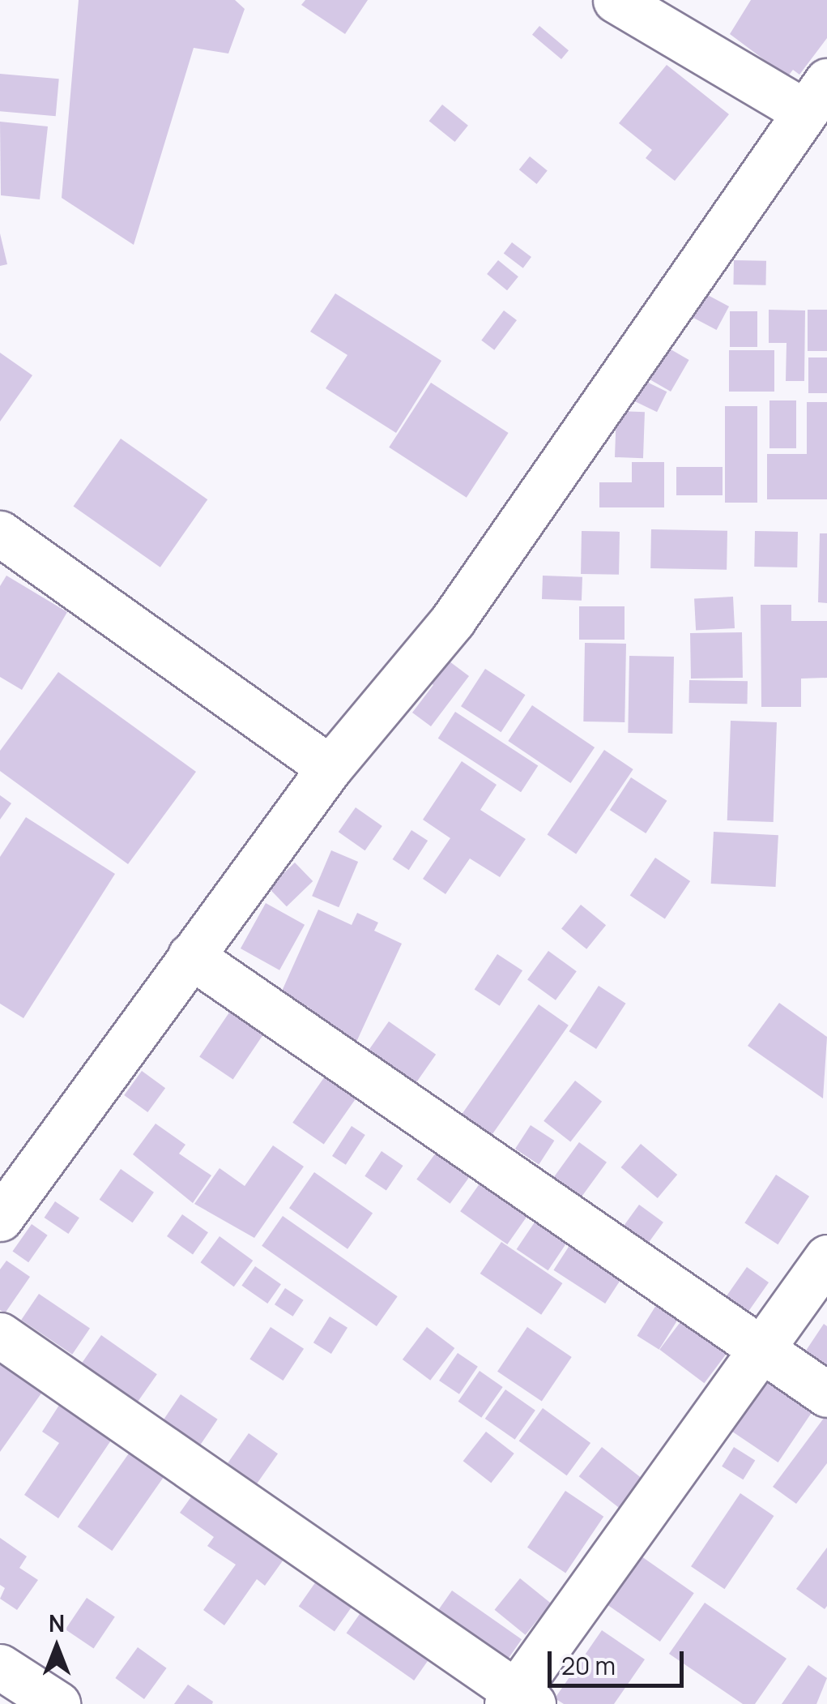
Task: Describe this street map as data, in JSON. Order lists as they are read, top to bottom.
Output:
{
  "scale_bar": "20 m",
  "north": "top"
}
